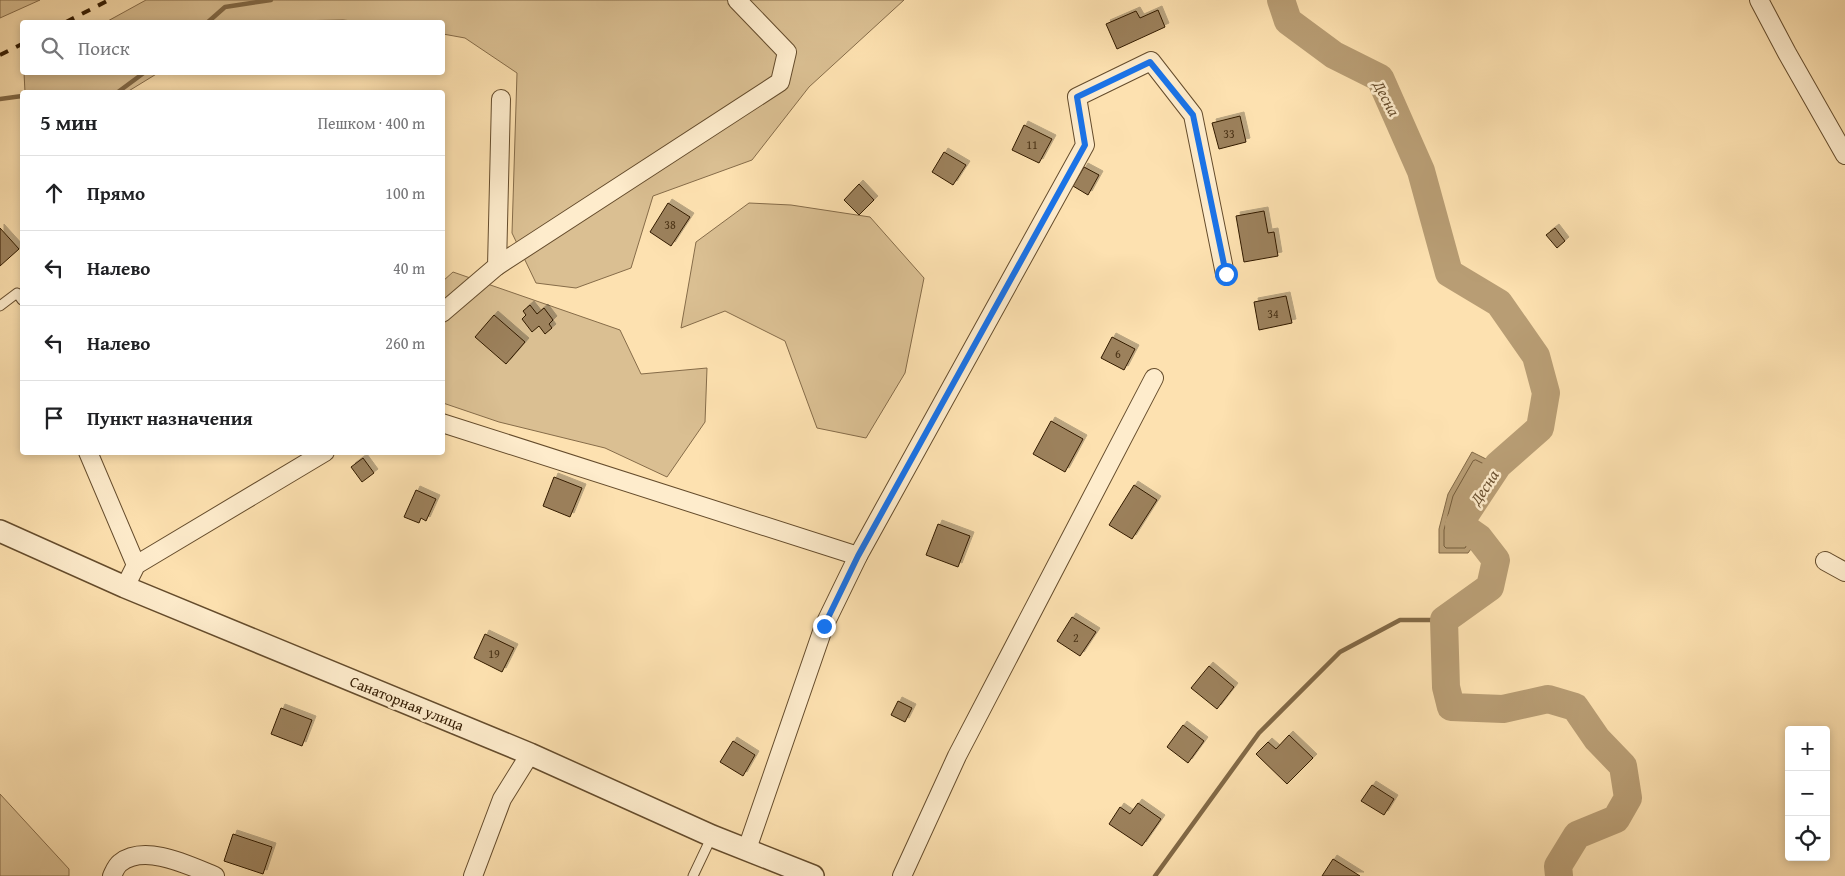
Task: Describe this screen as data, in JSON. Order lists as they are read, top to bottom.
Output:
{
  "streets": {
    "street": ["Санаторная улица"]
  },
  "water": ["Десна"],
  "house_numbers": [
    "33",
    "11",
    "38",
    "34",
    "6",
    "2",
    "19"
  ],
  "page": {
    "search": "Поиск",
    "heading": ["5 мин", "Пешком · 400 m"],
    "list": [
      ["Прямо", "100 m"],
      ["Налево", "40 m"],
      ["Налево", "260 m"],
      "Пункт назначения"
    ],
    "map_buttons": ["+", "−"]
  }
}
